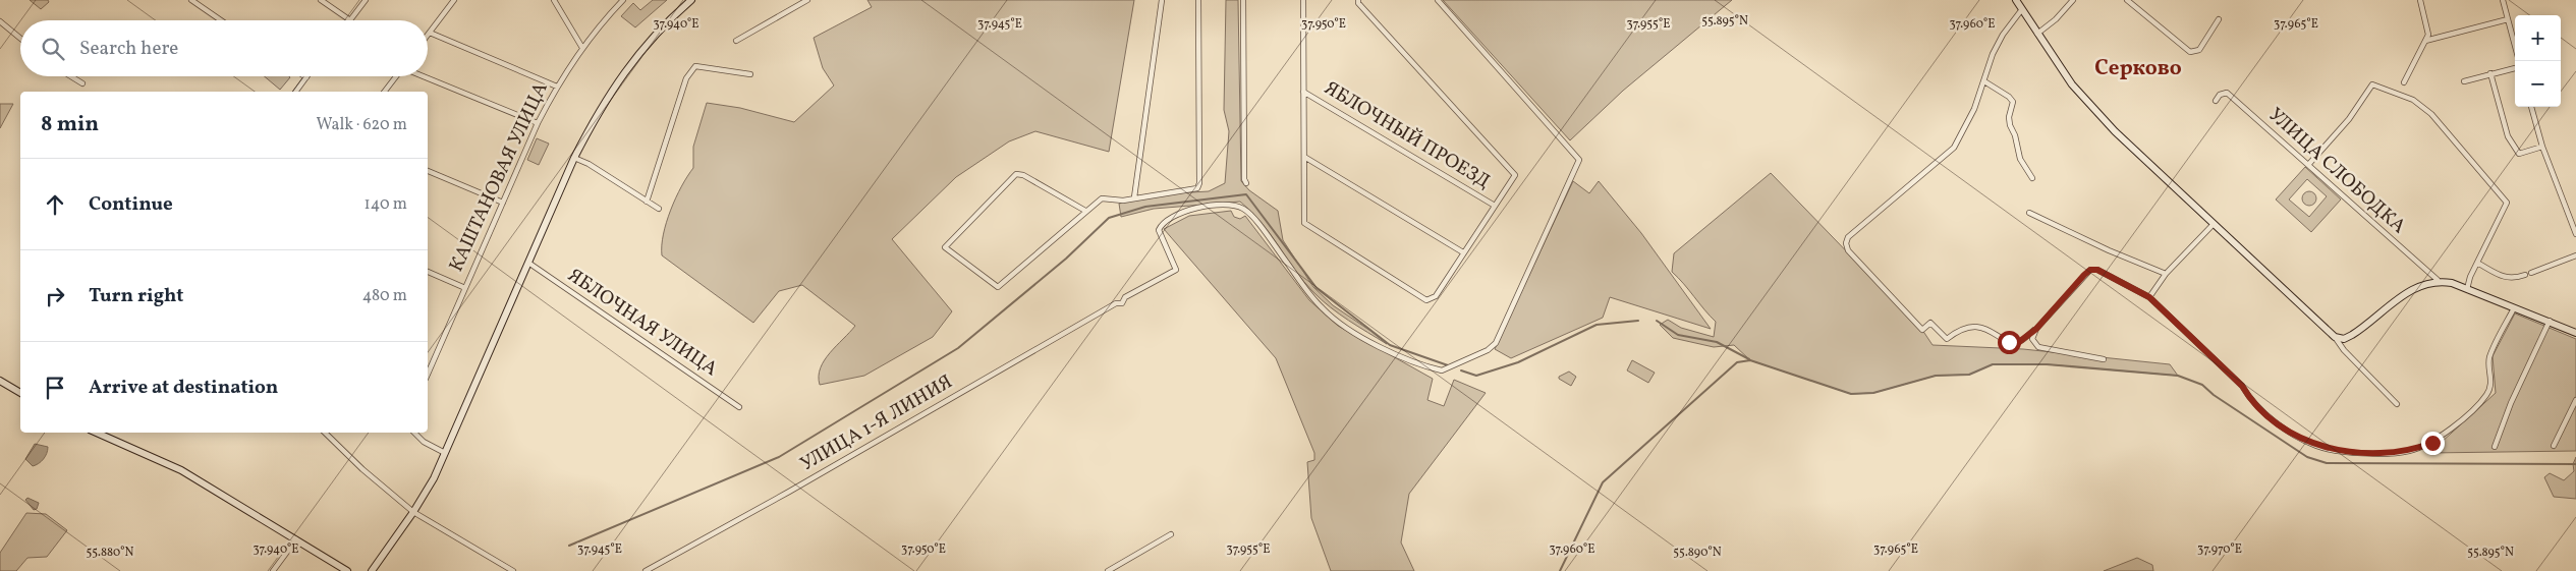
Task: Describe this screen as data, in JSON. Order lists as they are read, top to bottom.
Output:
{
  "streets": {
    "street": [
      "ЯБЛОЧНЫЙ ПРОЕЗД",
      "УЛИЦА СЛОБОДКА",
      "КАШТАНОВАЯ УЛИЦА",
      "ЯБЛОЧНАЯ УЛИЦА",
      "УЛИЦА 1-Я ЛИНИЯ"
    ]
  },
  "districts": ["Серково"],
  "page": {
    "map_buttons": ["+", "−"],
    "search": "Search here",
    "heading": ["8 min", "Walk · 620 m"],
    "list": [
      ["Continue", "140 m"],
      ["Turn right", "480 m"],
      "Arrive at destination"
    ]
  },
  "coordinates": [
    "55.895°N",
    "37.940°E",
    "37.945°E",
    "37.950°E",
    "37.955°E",
    "37.965°E",
    "37.960°E",
    "37.970°E",
    "55.880°N",
    "55.890°N"
  ]
}
